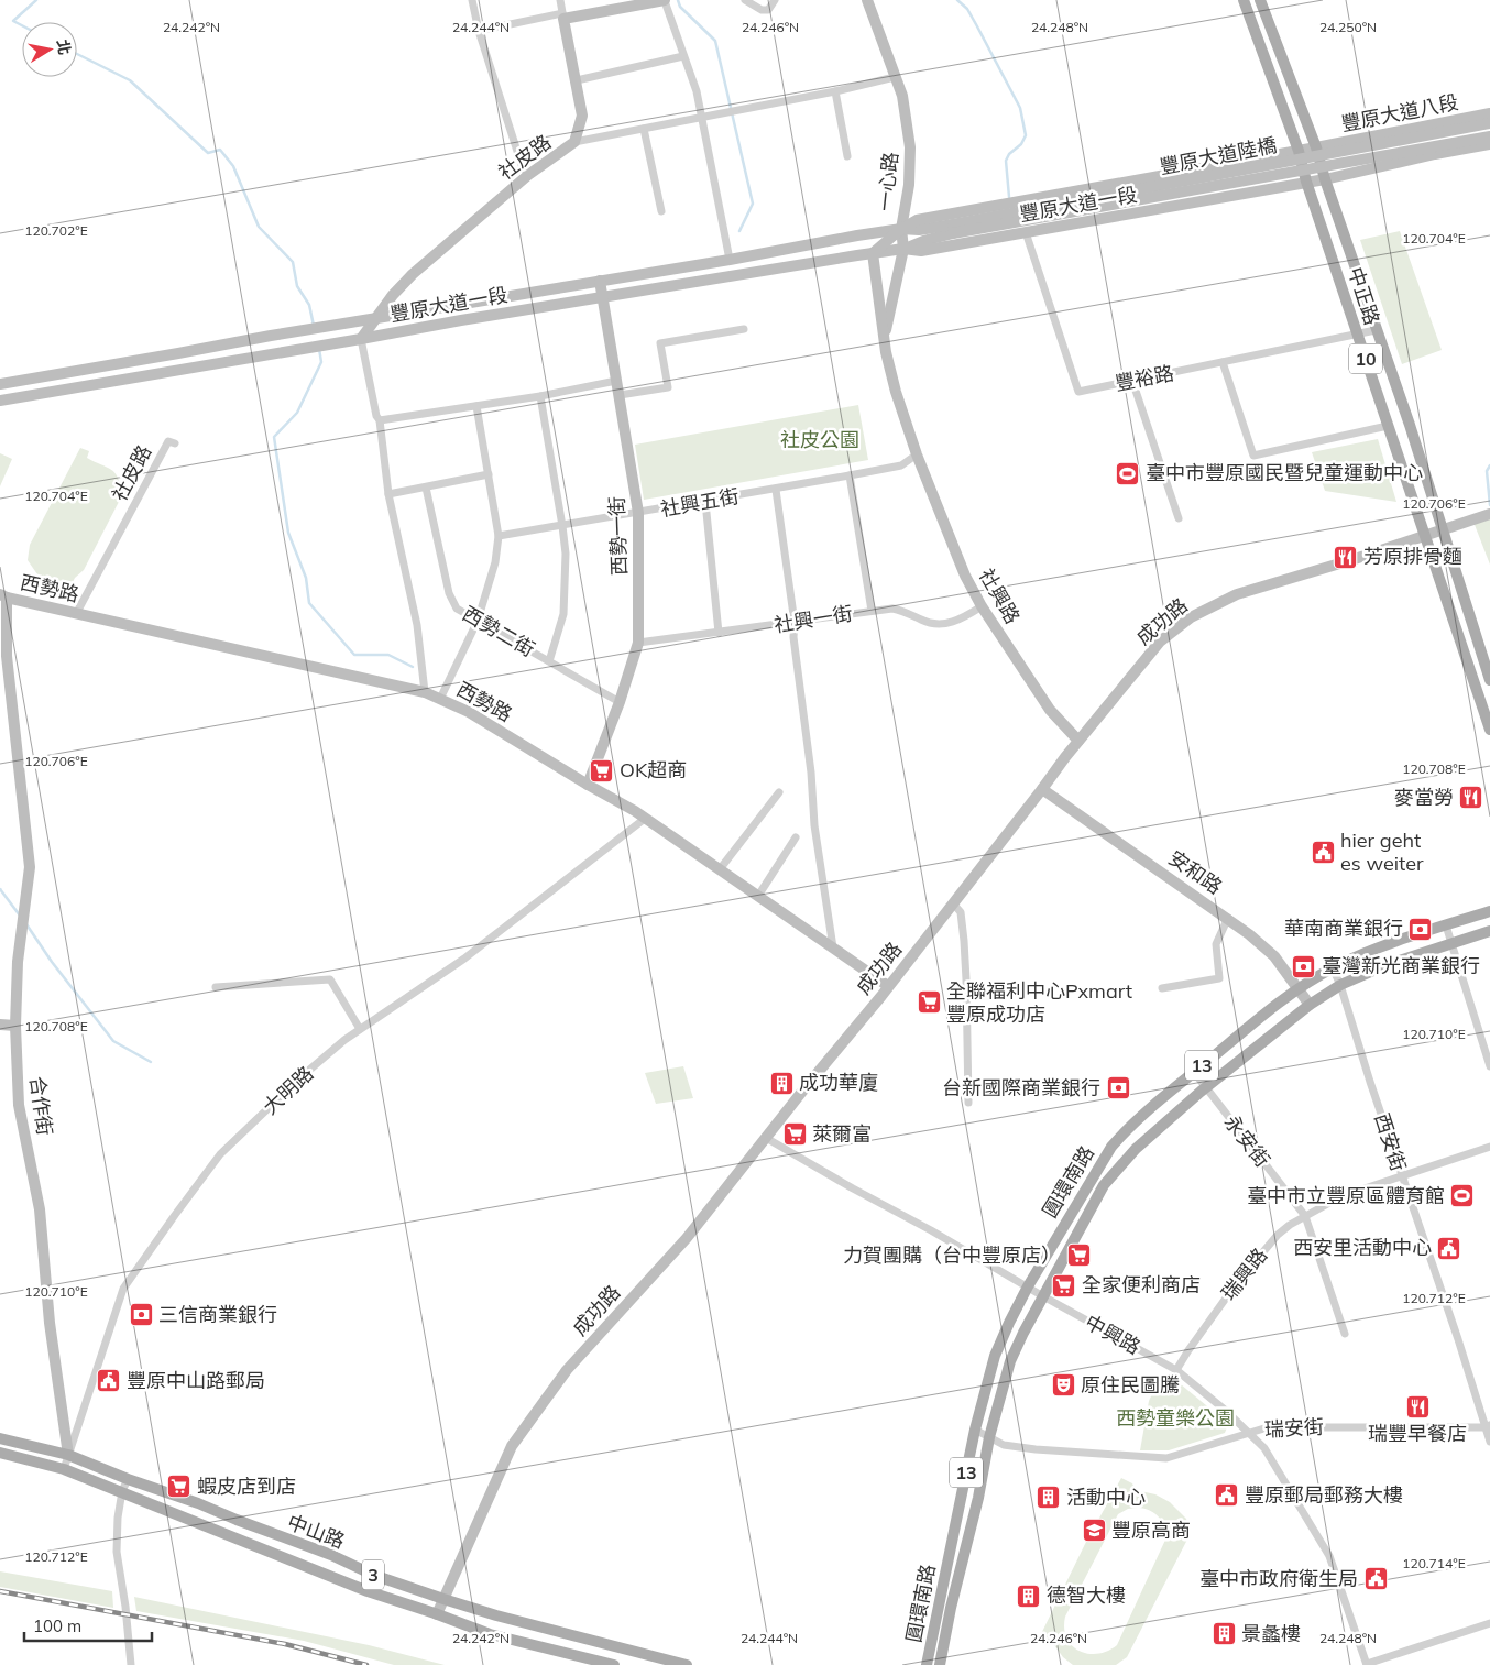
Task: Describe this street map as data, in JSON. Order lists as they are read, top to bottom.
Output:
{
  "streets": {
    "main road": [
      "中正路",
      "10",
      "13",
      "圓環南路",
      "中山路",
      "3"
    ],
    "street": [
      "豐原大道八段",
      "豐原大道陸橋",
      "社皮路",
      "一心路",
      "豐原大道一段",
      "豐裕路",
      "社興五街",
      "西勢一街",
      "西勢路",
      "社興路",
      "社興一街",
      "成功路",
      "西勢二街",
      "安和路",
      "大明路",
      "合作街",
      "永安街",
      "西安街",
      "瑞興路",
      "中興路",
      "瑞安街"
    ]
  },
  "crossings": [
    ["豐原大道八段", "豐原大道一段"],
    ["豐原大道八段", "中正路"],
    ["豐原大道陸橋", "豐原大道一段"],
    ["社皮路", "豐原大道一段"],
    ["社皮路", "西勢路"],
    ["一心路", "豐原大道一段"],
    ["豐原大道一段", "中正路"],
    ["豐原大道一段", "豐裕路"],
    ["豐原大道一段", "西勢一街"],
    ["中正路", "豐裕路"],
    ["中正路", "成功路"],
    ["社興五街", "西勢一街"],
    ["社興五街", "社興路"],
    ["西勢一街", "西勢路"],
    ["西勢一街", "社興一街"],
    ["西勢一街", "西勢二街"],
    ["西勢路", "成功路"],
    ["西勢路", "大明路"],
    ["西勢路", "合作街"],
    ["社興路", "社興一街"],
    ["社興路", "成功路"],
    ["成功路", "安和路"],
    ["成功路", "中興路"],
    ["成功路", "中山路"],
    ["安和路", "圓環南路"],
    ["大明路", "合作街"],
    ["大明路", "中山路"],
    ["合作街", "中山路"],
    ["永安街", "圓環南路"],
    ["永安街", "瑞興路"],
    ["西安街", "圓環南路"],
    ["西安街", "瑞興路"],
    ["西安街", "瑞安街"],
    ["圓環南路", "中興路"],
    ["圓環南路", "瑞安街"],
    ["瑞興路", "中興路"],
    ["中興路", "瑞安街"]
  ],
  "parks": ["社皮公園", "西勢童樂公園"],
  "places": {
    "sports": ["臺中市豐原國民暨兒童運動中心", "臺中市立豐原區體育館"],
    "restaurant": ["芳原排骨麵", "麥當勞", "瑞豐早餐店"],
    "supermarket": [
      "OK超商",
      "全聯福利中心Pxmart 豐原成功店",
      "萊爾富",
      "力賀團購（台中豐原店）",
      "全家便利商店",
      "蝦皮店到店"
    ],
    "public building": [
      "hier geht es weiter",
      "西安里活動中心",
      "豐原中山路郵局",
      "豐原郵局郵務大樓",
      "臺中市政府衛生局"
    ],
    "bank": [
      "華南商業銀行",
      "臺灣新光商業銀行",
      "台新國際商業銀行",
      "三信商業銀行"
    ],
    "building": [
      "成功華廈",
      "活動中心",
      "德智大樓",
      "景蠡樓"
    ],
    "theatre": ["原住民圖騰"],
    "school or university": ["豐原高商"]
  },
  "scale_bar": "100 m",
  "north": "right",
  "coordinates": [
    "24.242°N",
    "24.244°N",
    "24.246°N",
    "24.248°N",
    "24.250°N",
    "120.702°E",
    "120.704°E",
    "120.706°E",
    "120.708°E",
    "120.710°E",
    "120.712°E",
    "120.714°E"
  ]
}
